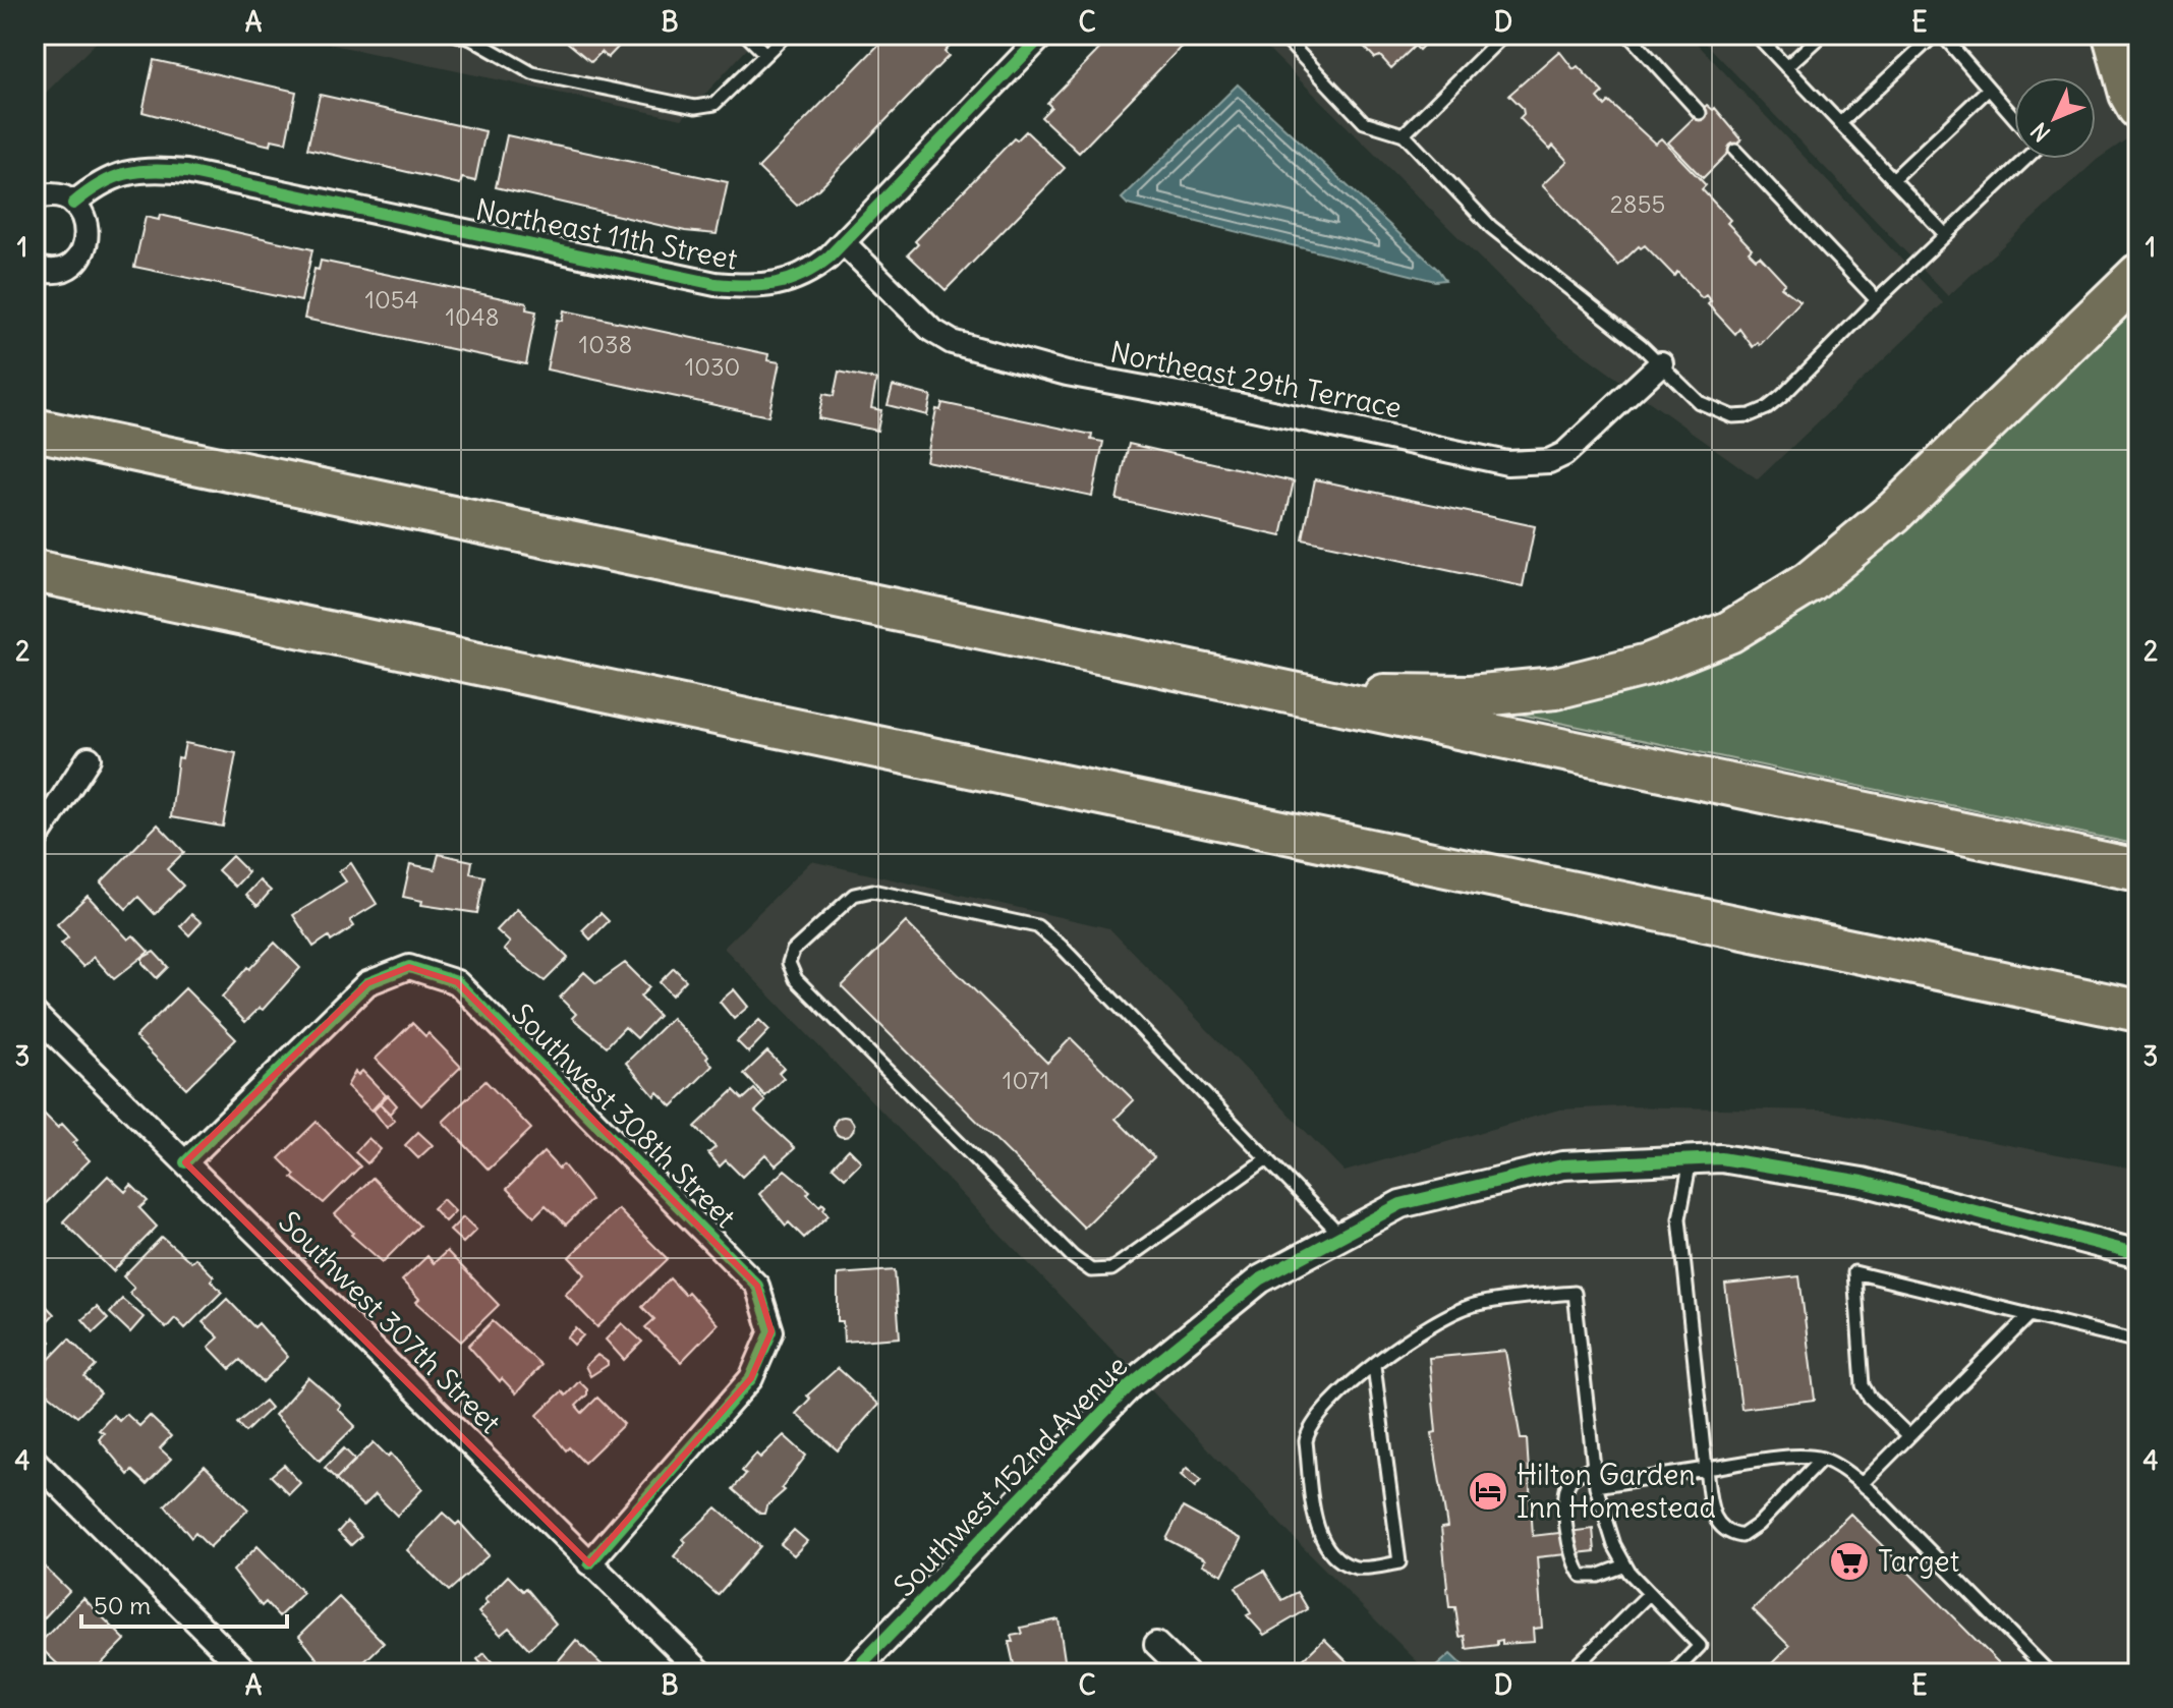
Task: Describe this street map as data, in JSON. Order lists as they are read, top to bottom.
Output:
{
  "streets": {
    "street": [
      "Northeast 11th Street",
      "Northeast 29th Terrace",
      "Southwest 308th Street",
      "Southwest 307th Street",
      "Southwest 152nd Avenue"
    ]
  },
  "crossings": [
    ["Northeast 11th Street", "Northeast 29th Terrace"],
    ["Southwest 308th Street", "Southwest 307th Street"]
  ],
  "places": {
    "hotel": ["Hilton Garden Inn Homestead"],
    "supermarket": ["Target"]
  },
  "house_numbers": [
    "2855",
    "1054",
    "1048",
    "1038",
    "1030",
    "1071"
  ],
  "scale_bar": "50 m",
  "north": "bottom left",
  "grid": {
    "columns": [
      "A",
      "B",
      "C",
      "D",
      "E"
    ],
    "rows": [
      "1",
      "2",
      "3",
      "4"
    ]
  }
}
